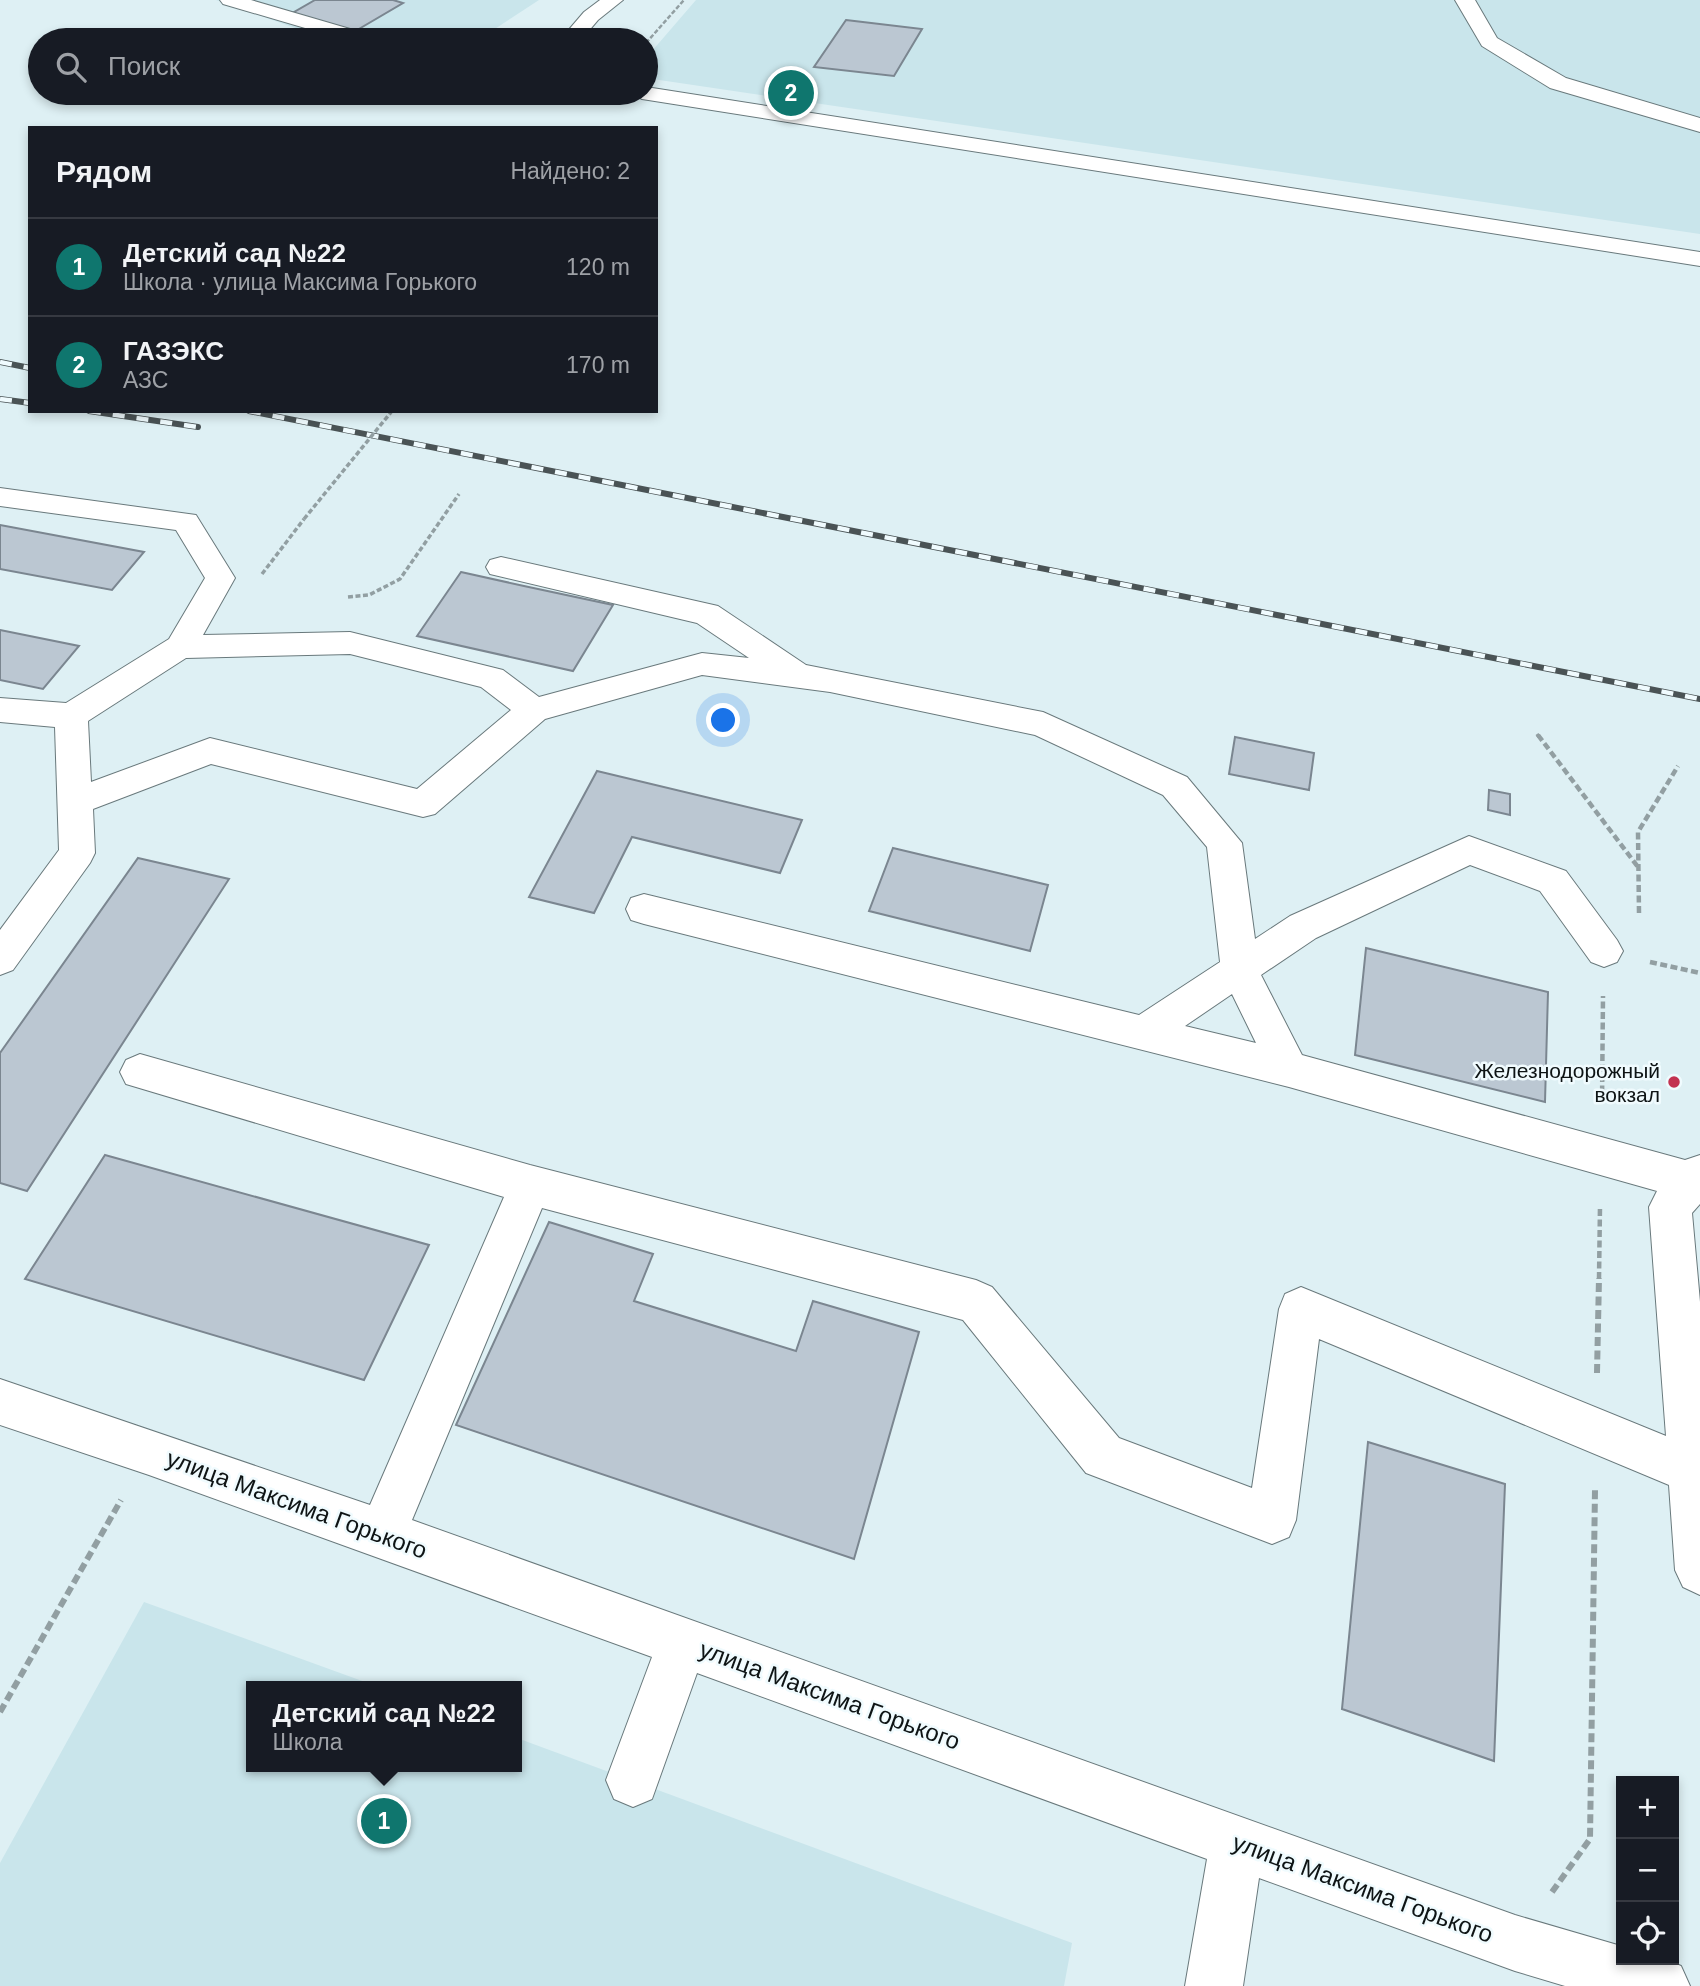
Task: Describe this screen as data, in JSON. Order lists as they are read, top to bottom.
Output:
{
  "streets": {
    "street": ["улица Максима Горького"]
  },
  "places": ["Железнодорожный вокзал"],
  "page": {
    "search": "Поиск",
    "pins": ["2", "1"],
    "heading": ["Рядом", "Найдено: 2"],
    "list": [
      {
        "mark": "1",
        "name": "Детский сад №22",
        "note": "Школа · улица Максима Горького",
        "value": "120 m"
      },
      {
        "mark": "2",
        "name": "ГАЗЭКС",
        "note": "АЗС",
        "value": "170 m"
      }
    ],
    "popup": ["Детский сад №22", "Школа"],
    "map_buttons": ["+", "−"]
  }
}
